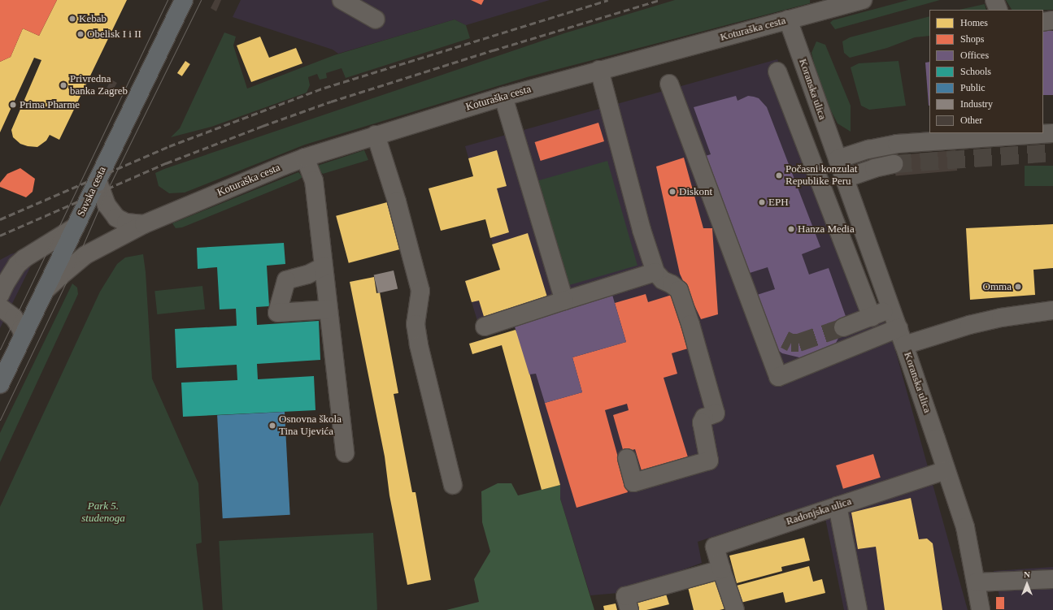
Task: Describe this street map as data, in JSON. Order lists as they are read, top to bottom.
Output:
{
  "streets": {
    "main road": ["Savska cesta"],
    "street": ["Koturaška cesta", "Koranska ulica", "Radonjska ulica"]
  },
  "crossings": [
    ["Koturaška cesta", "Koranska ulica"],
    ["Koturaška cesta", "Savska cesta"],
    ["Koranska ulica", "Radonjska ulica"]
  ],
  "parks": ["Park 5. studenoga"],
  "places": [
    "Kebab",
    "Obelisk I i II",
    "Privredna banka Zagreb",
    "Prima Pharme",
    "Počasni konzulat Republike Peru",
    "Diskont",
    "EPH",
    "Hanza Media",
    "Omma",
    "Osnovna škola Tina Ujevića"
  ],
  "legend": [
    "Homes",
    "Shops",
    "Offices",
    "Schools",
    "Public",
    "Industry",
    "Other"
  ],
  "north": "top"
}
